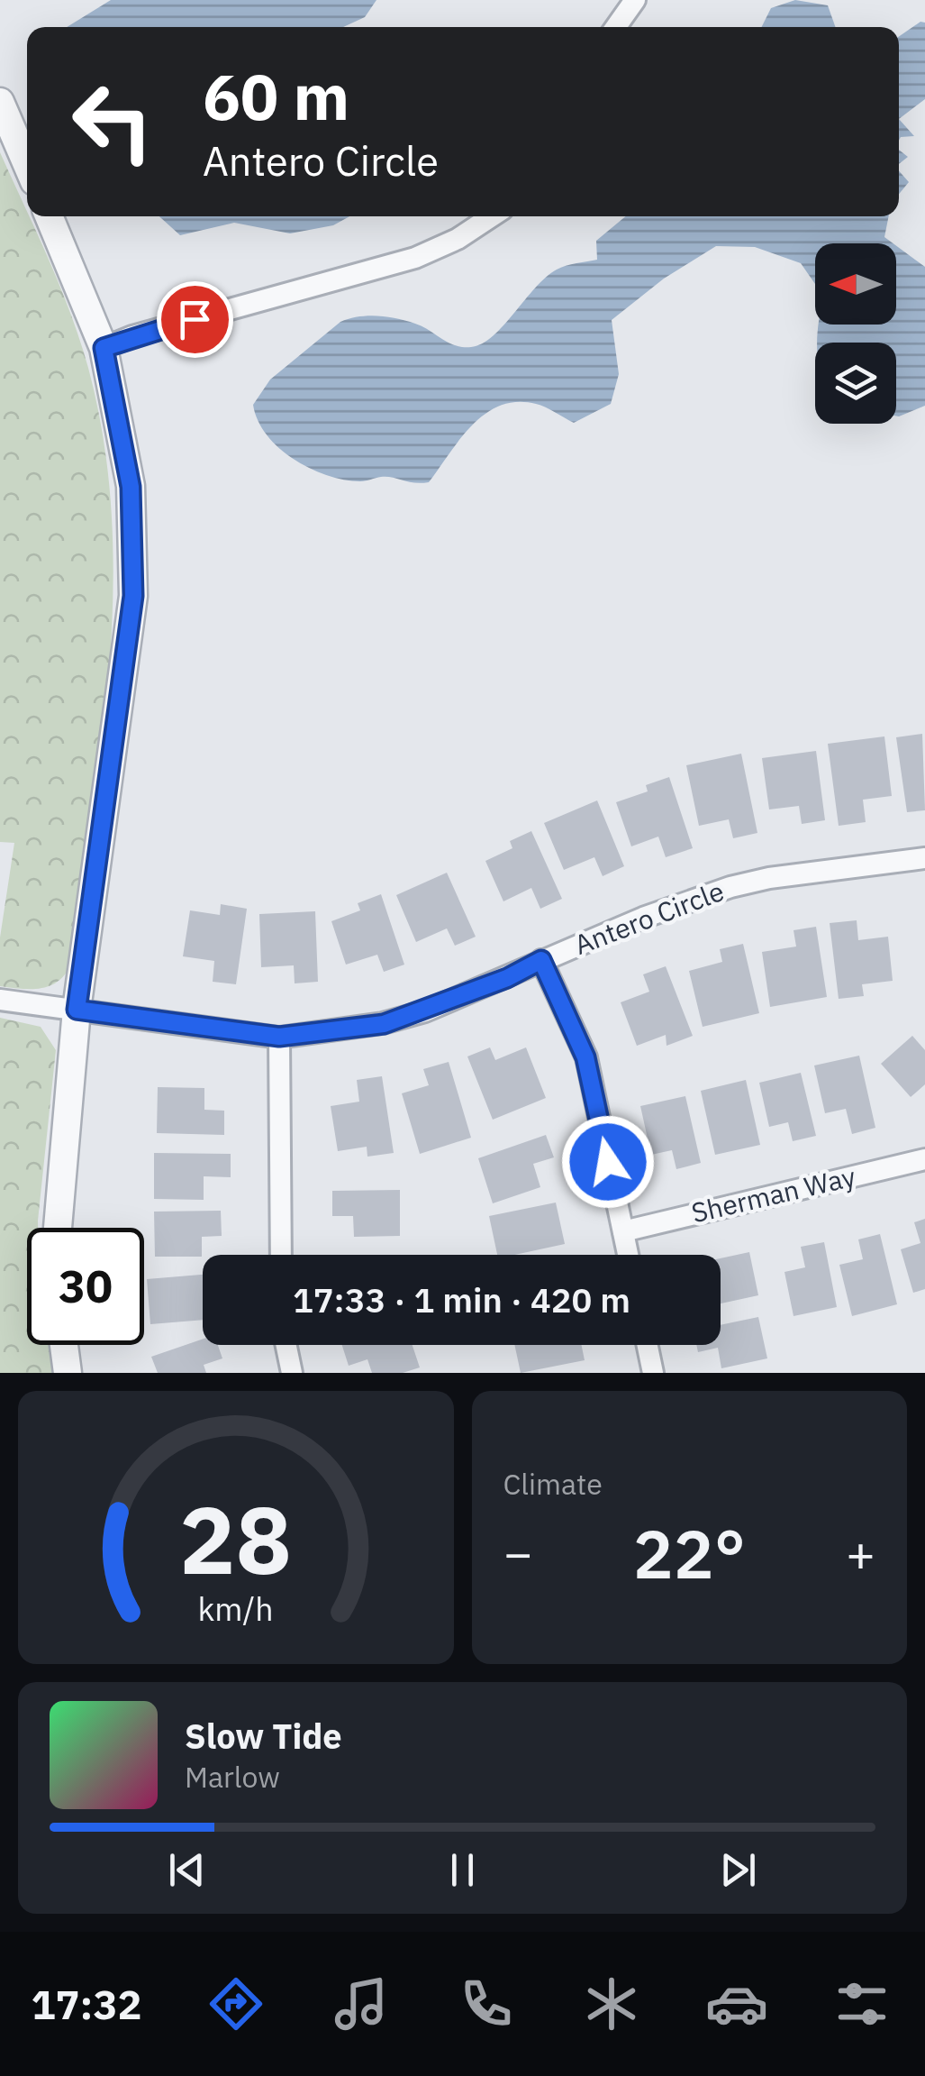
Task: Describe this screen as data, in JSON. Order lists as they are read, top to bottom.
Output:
{
  "streets": {
    "street": ["Antero Circle", "Sherman Way"]
  },
  "north": "left",
  "page": {
    "turn": ["60 m", "Antero Circle"],
    "limit": "30",
    "trip": "17:33 · 1 min · 420 m",
    "tile": "Climate",
    "heat": ["−", "22°", "+"],
    "song": ["Slow Tide", "Marlow"],
    "tabs": "17:32",
    "gauge": ["28", "km/h"]
  }
}
